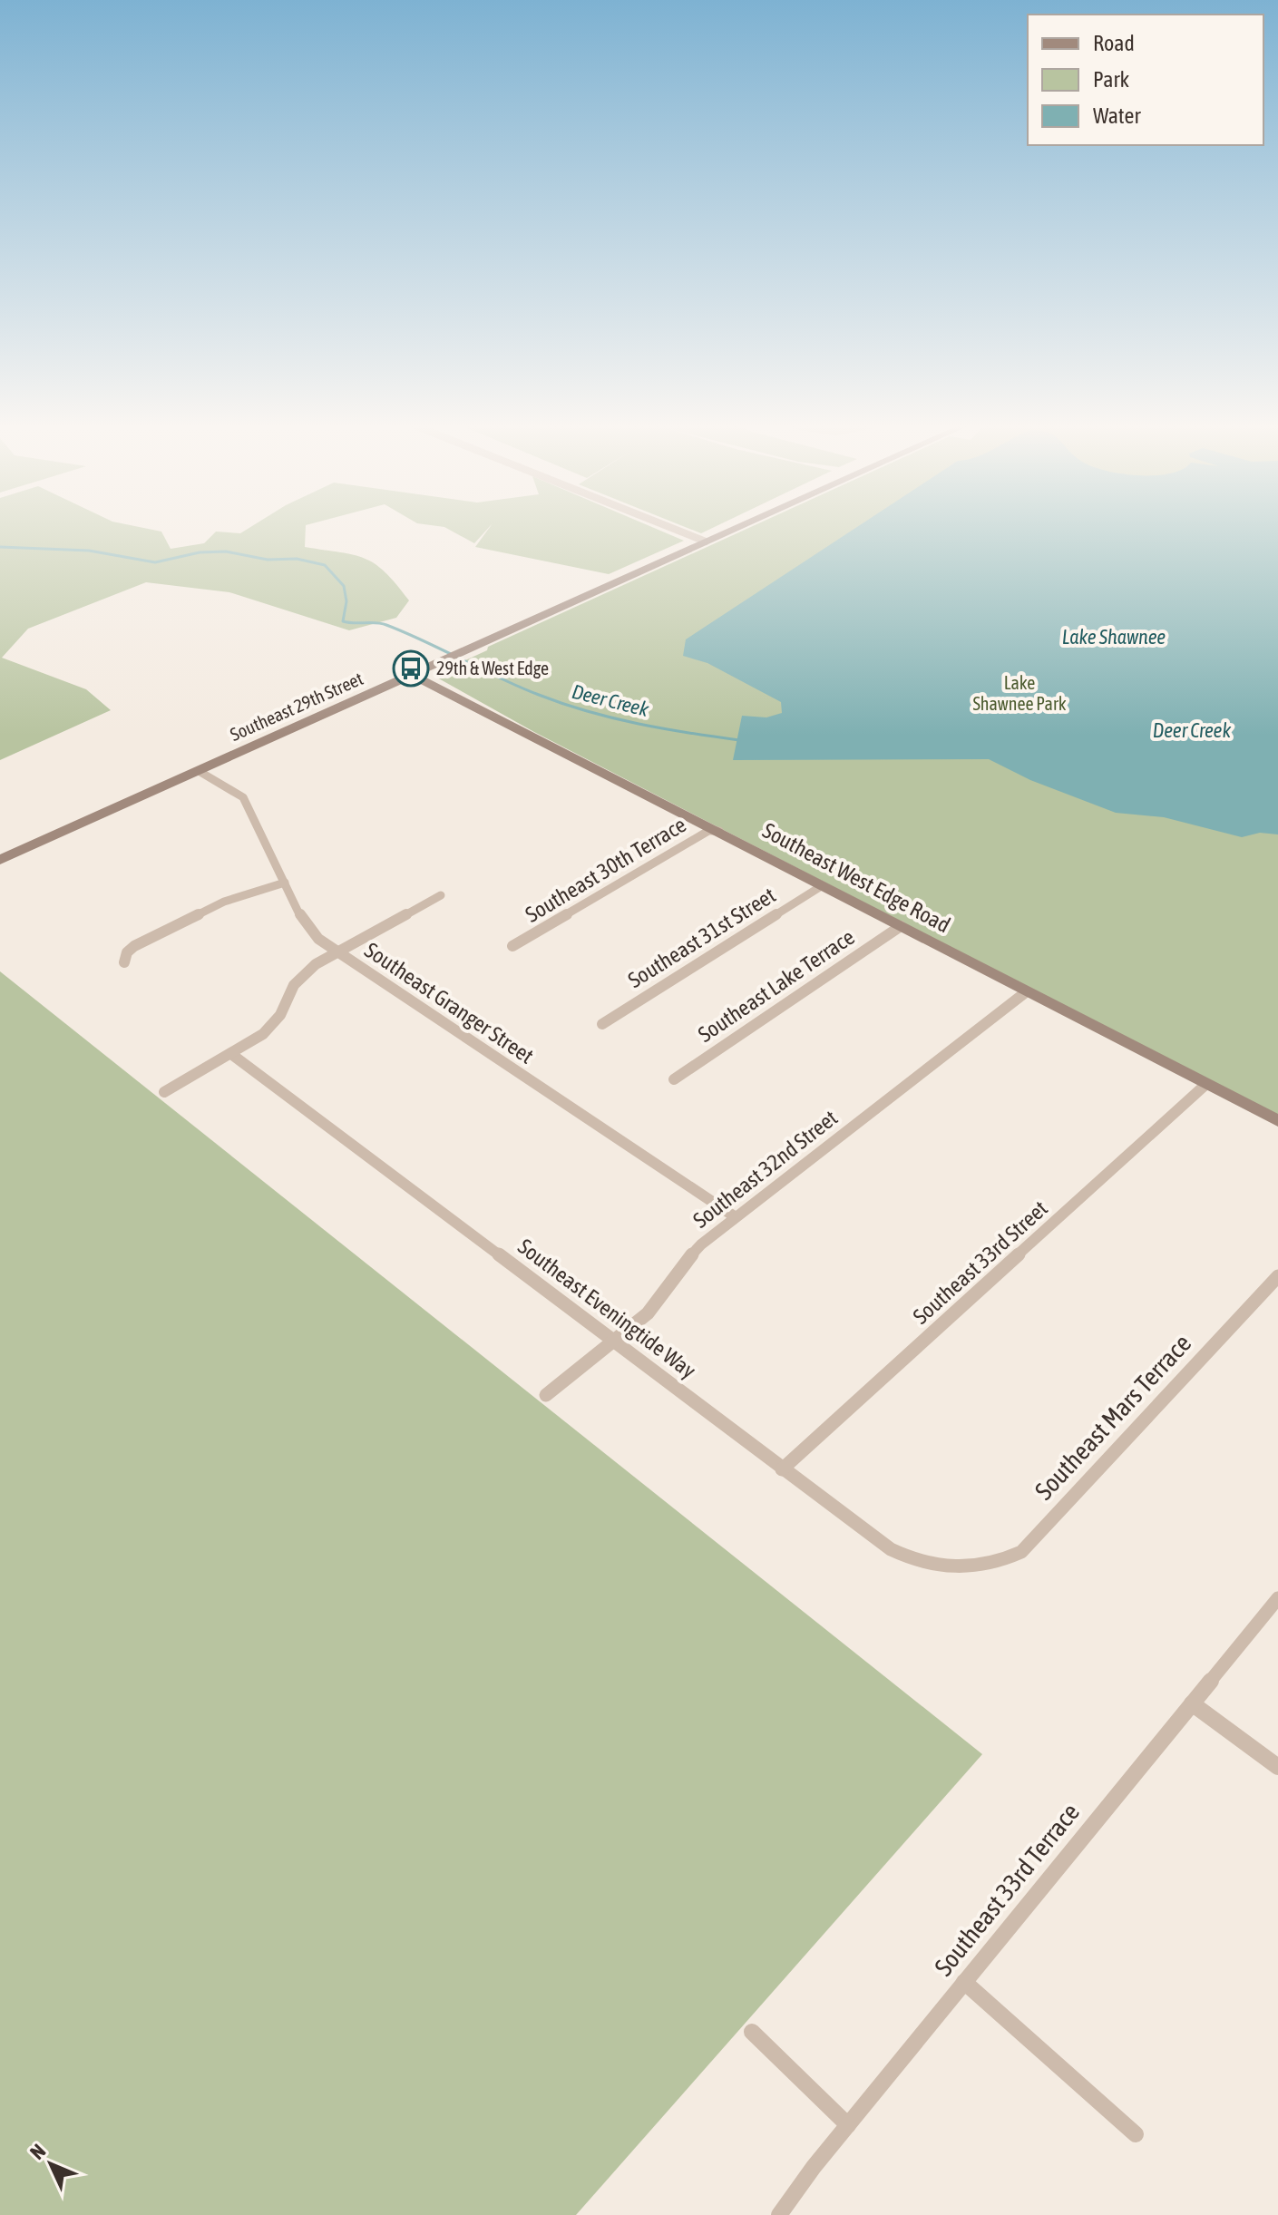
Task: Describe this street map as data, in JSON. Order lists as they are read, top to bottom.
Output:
{
  "streets": {
    "main road": ["Southeast 29th Street", "Southeast West Edge Road"],
    "street": [
      "Southeast 30th Terrace",
      "Southeast 31st Street",
      "Southeast Lake Terrace",
      "Southeast Granger Street",
      "Southeast 32nd Street",
      "Southeast 33rd Street",
      "Southeast Eveningtide Way",
      "Southeast Mars Terrace",
      "Southeast 33rd Terrace"
    ]
  },
  "crossings": [
    ["Southeast 29th Street", "Southeast West Edge Road"],
    ["Southeast 29th Street", "Southeast Granger Street"],
    ["Southeast 30th Terrace", "Southeast West Edge Road"],
    ["Southeast West Edge Road", "Southeast 31st Street"],
    ["Southeast West Edge Road", "Southeast Lake Terrace"],
    ["Southeast West Edge Road", "Southeast 32nd Street"],
    ["Southeast West Edge Road", "Southeast 33rd Street"],
    ["Southeast Granger Street", "Southeast 32nd Street"],
    ["Southeast 32nd Street", "Southeast Eveningtide Way"],
    ["Southeast 33rd Street", "Southeast Eveningtide Way"],
    ["Southeast Eveningtide Way", "Southeast Mars Terrace"]
  ],
  "water": ["Lake Shawnee", "Deer Creek"],
  "parks": ["Lake Shawnee Park"],
  "places": {
    "bus stop": ["29th & West Edge"]
  },
  "legend": ["Road", "Park", "Water"],
  "north": "top left"
}
